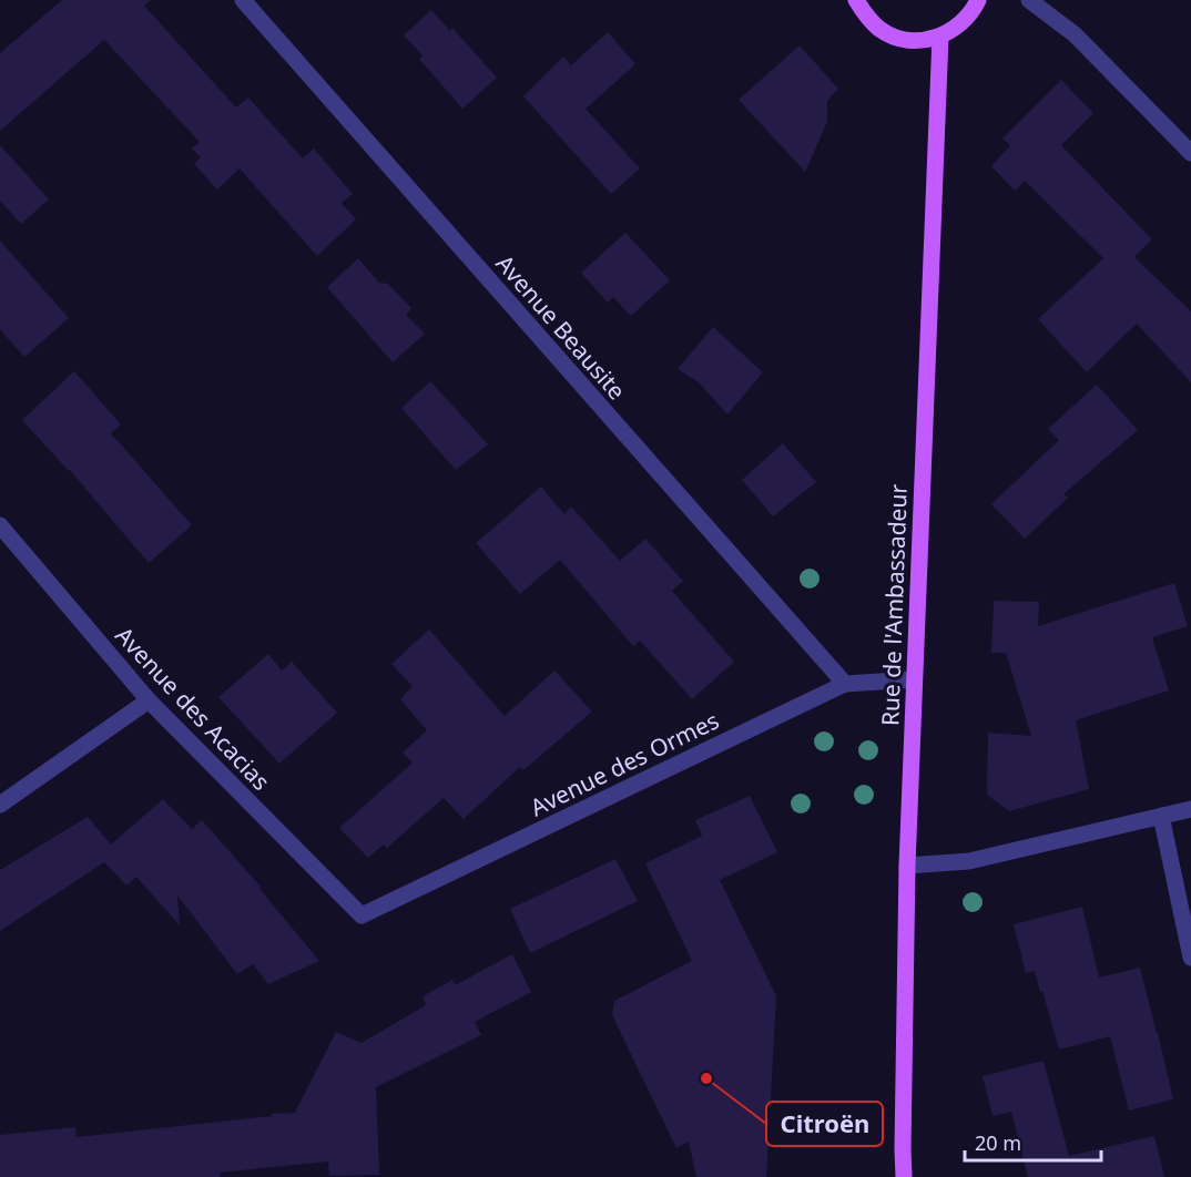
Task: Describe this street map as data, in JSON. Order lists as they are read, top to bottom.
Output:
{
  "streets": {
    "main road": ["Rue de l'Ambassadeur"],
    "street": ["Avenue Beausite", "Avenue des Acacias", "Avenue des Ormes"]
  },
  "crossings": [
    ["Avenue Beausite", "Avenue des Ormes"],
    ["Rue de l'Ambassadeur", "Avenue des Ormes"],
    ["Avenue des Acacias", "Avenue des Ormes"]
  ],
  "places": ["Citroën"],
  "scale_bar": "20 m"
}
